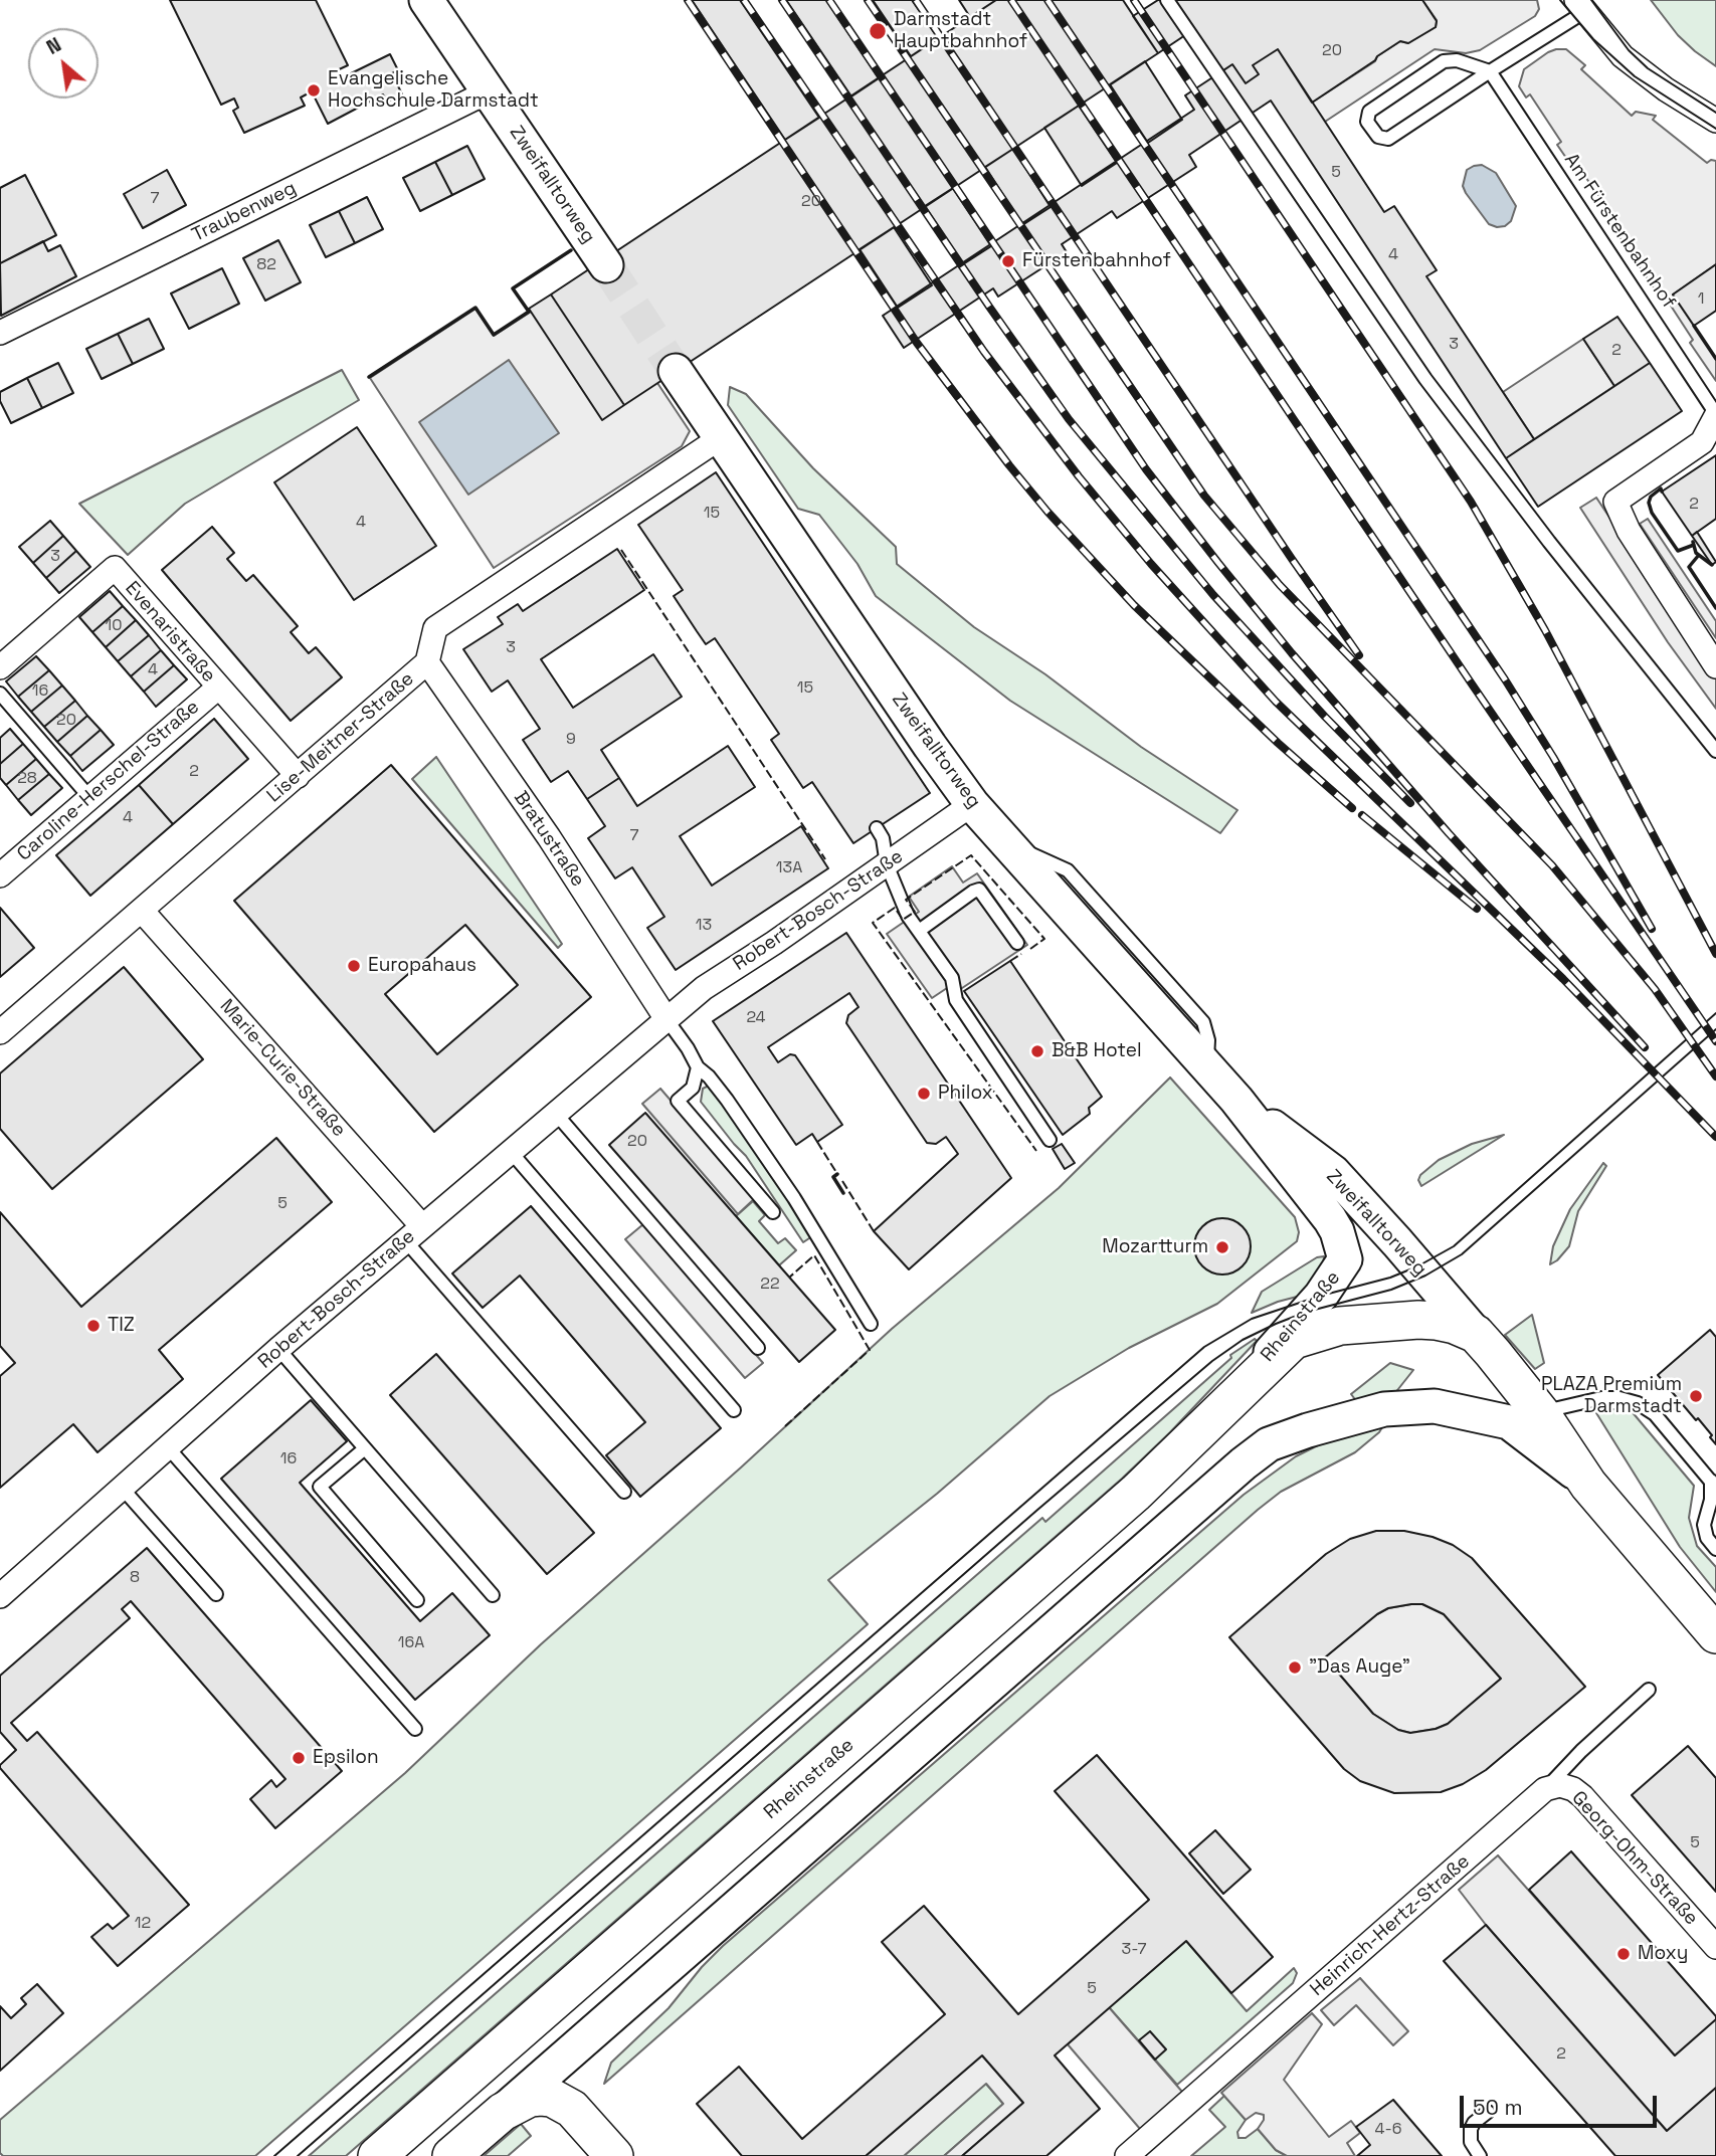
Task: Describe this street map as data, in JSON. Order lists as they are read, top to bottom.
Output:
{
  "streets": {
    "main road": ["Rheinstraße"],
    "street": [
      "Zweifalltorweg",
      "Traubenweg",
      "Evenaristraße",
      "Lise-Meitner-Straße",
      "Caroline-Herschel-Straße",
      "Bratustraße",
      "Robert-Bosch-Straße",
      "Marie-Curie-Straße",
      "Georg-Ohm-Straße",
      "Heinrich-Hertz-Straße"
    ],
    "lane": ["Am Fürstenbahnhof"]
  },
  "crossings": [
    ["Zweifalltorweg", "Traubenweg"],
    ["Zweifalltorweg", "Lise-Meitner-Straße"],
    ["Zweifalltorweg", "Robert-Bosch-Straße"],
    ["Zweifalltorweg", "Rheinstraße"],
    ["Evenaristraße", "Lise-Meitner-Straße"],
    ["Evenaristraße", "Caroline-Herschel-Straße"],
    ["Lise-Meitner-Straße", "Bratustraße"],
    ["Lise-Meitner-Straße", "Marie-Curie-Straße"],
    ["Bratustraße", "Robert-Bosch-Straße"],
    ["Robert-Bosch-Straße", "Marie-Curie-Straße"],
    ["Georg-Ohm-Straße", "Heinrich-Hertz-Straße"]
  ],
  "places": [
    "Darmstadt Hauptbahnhof",
    "Evangelische Hochschule Darmstadt",
    "Fürstenbahnhof",
    "Europahaus",
    "B&B Hotel",
    "Philox",
    "Mozartturm",
    "TIZ",
    "PLAZA Premium Darmstadt",
    "\"Das Auge\"",
    "Epsilon",
    "Moxy"
  ],
  "house_numbers": [
    "20",
    "5",
    "7",
    "20",
    "4",
    "82",
    "1",
    "3",
    "2",
    "2",
    "15",
    "4",
    "3",
    "10",
    "3",
    "4",
    "15",
    "16",
    "20",
    "9",
    "2",
    "28",
    "4",
    "7",
    "13A",
    "13",
    "24",
    "20",
    "5",
    "22",
    "16",
    "8",
    "16A",
    "5",
    "12",
    "3-7",
    "5",
    "2",
    "4-6"
  ],
  "scale_bar": "50 m",
  "north": "top left"
}
